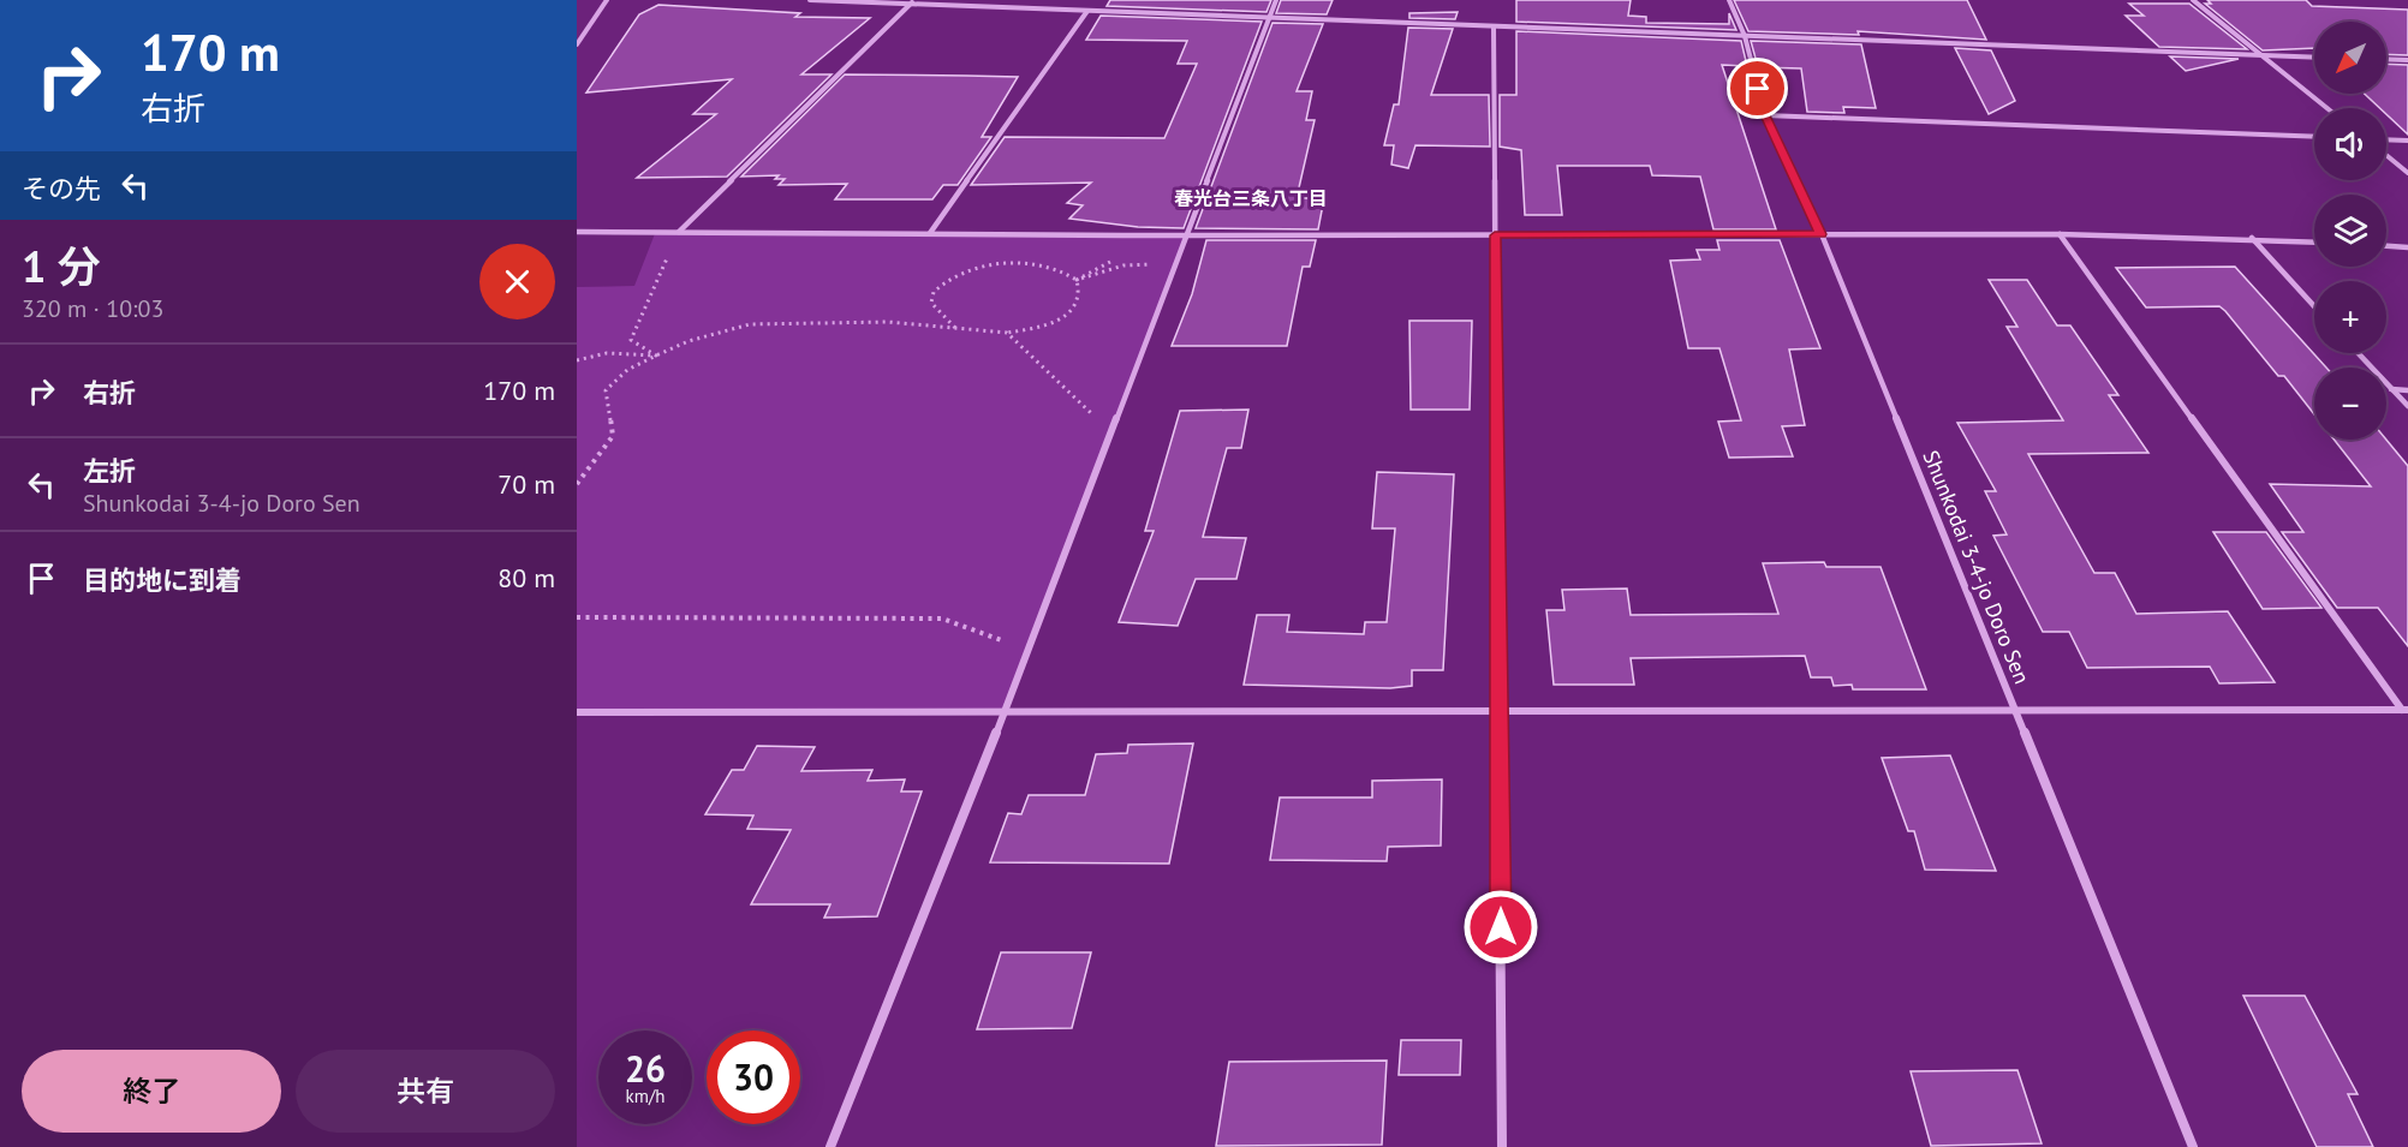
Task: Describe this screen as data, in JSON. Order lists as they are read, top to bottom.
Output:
{
  "streets": {
    "street": ["Shunkodai 3-4-jo Doro Sen"]
  },
  "districts": ["春光台三条八丁目"],
  "north": "bottom left",
  "page": {
    "turn": ["170 m", "右折"],
    "map_buttons": ["+", "−"],
    "then": "その先",
    "heading": ["1 分", "320 m · 10:03"],
    "list": [
      {
        "name": "右折",
        "value": "170 m"
      },
      {
        "name": "左折",
        "note": "Shunkodai 3-4-jo Doro Sen",
        "value": "70 m"
      },
      {
        "name": "目的地に到着",
        "value": "80 m"
      }
    ],
    "speed": "26 km/h",
    "limit": "30",
    "buttons": ["終了", "共有"]
  }
}
